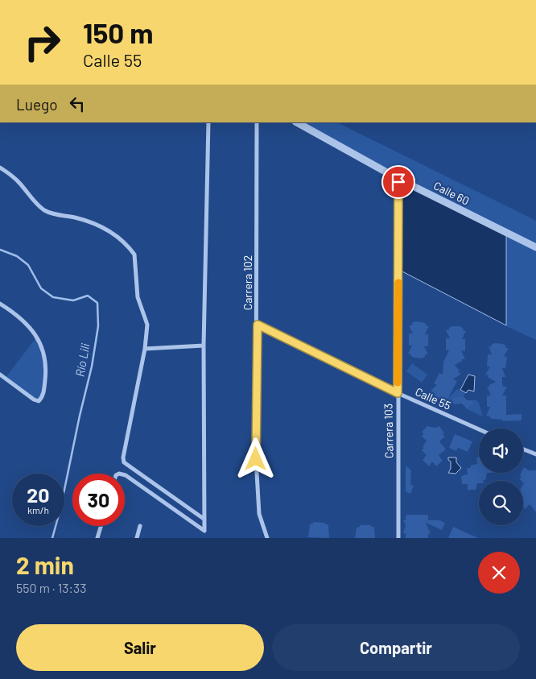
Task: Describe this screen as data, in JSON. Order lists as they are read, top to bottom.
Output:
{
  "streets": {
    "street": [
      "Calle 60",
      "Carrera 102",
      "Calle 55",
      "Carrera 103"
    ]
  },
  "crossings": [
    ["Calle 60", "Carrera 103"],
    ["Carrera 102", "Calle 55"],
    ["Calle 55", "Carrera 103"]
  ],
  "water": ["Río Lili"],
  "page": {
    "turn": ["150 m", "Calle 55"],
    "then": "Luego",
    "speed": "20 km/h",
    "limit": "30",
    "heading": ["2 min", "550 m · 13:33"],
    "buttons": ["Salir", "Compartir"]
  }
}
